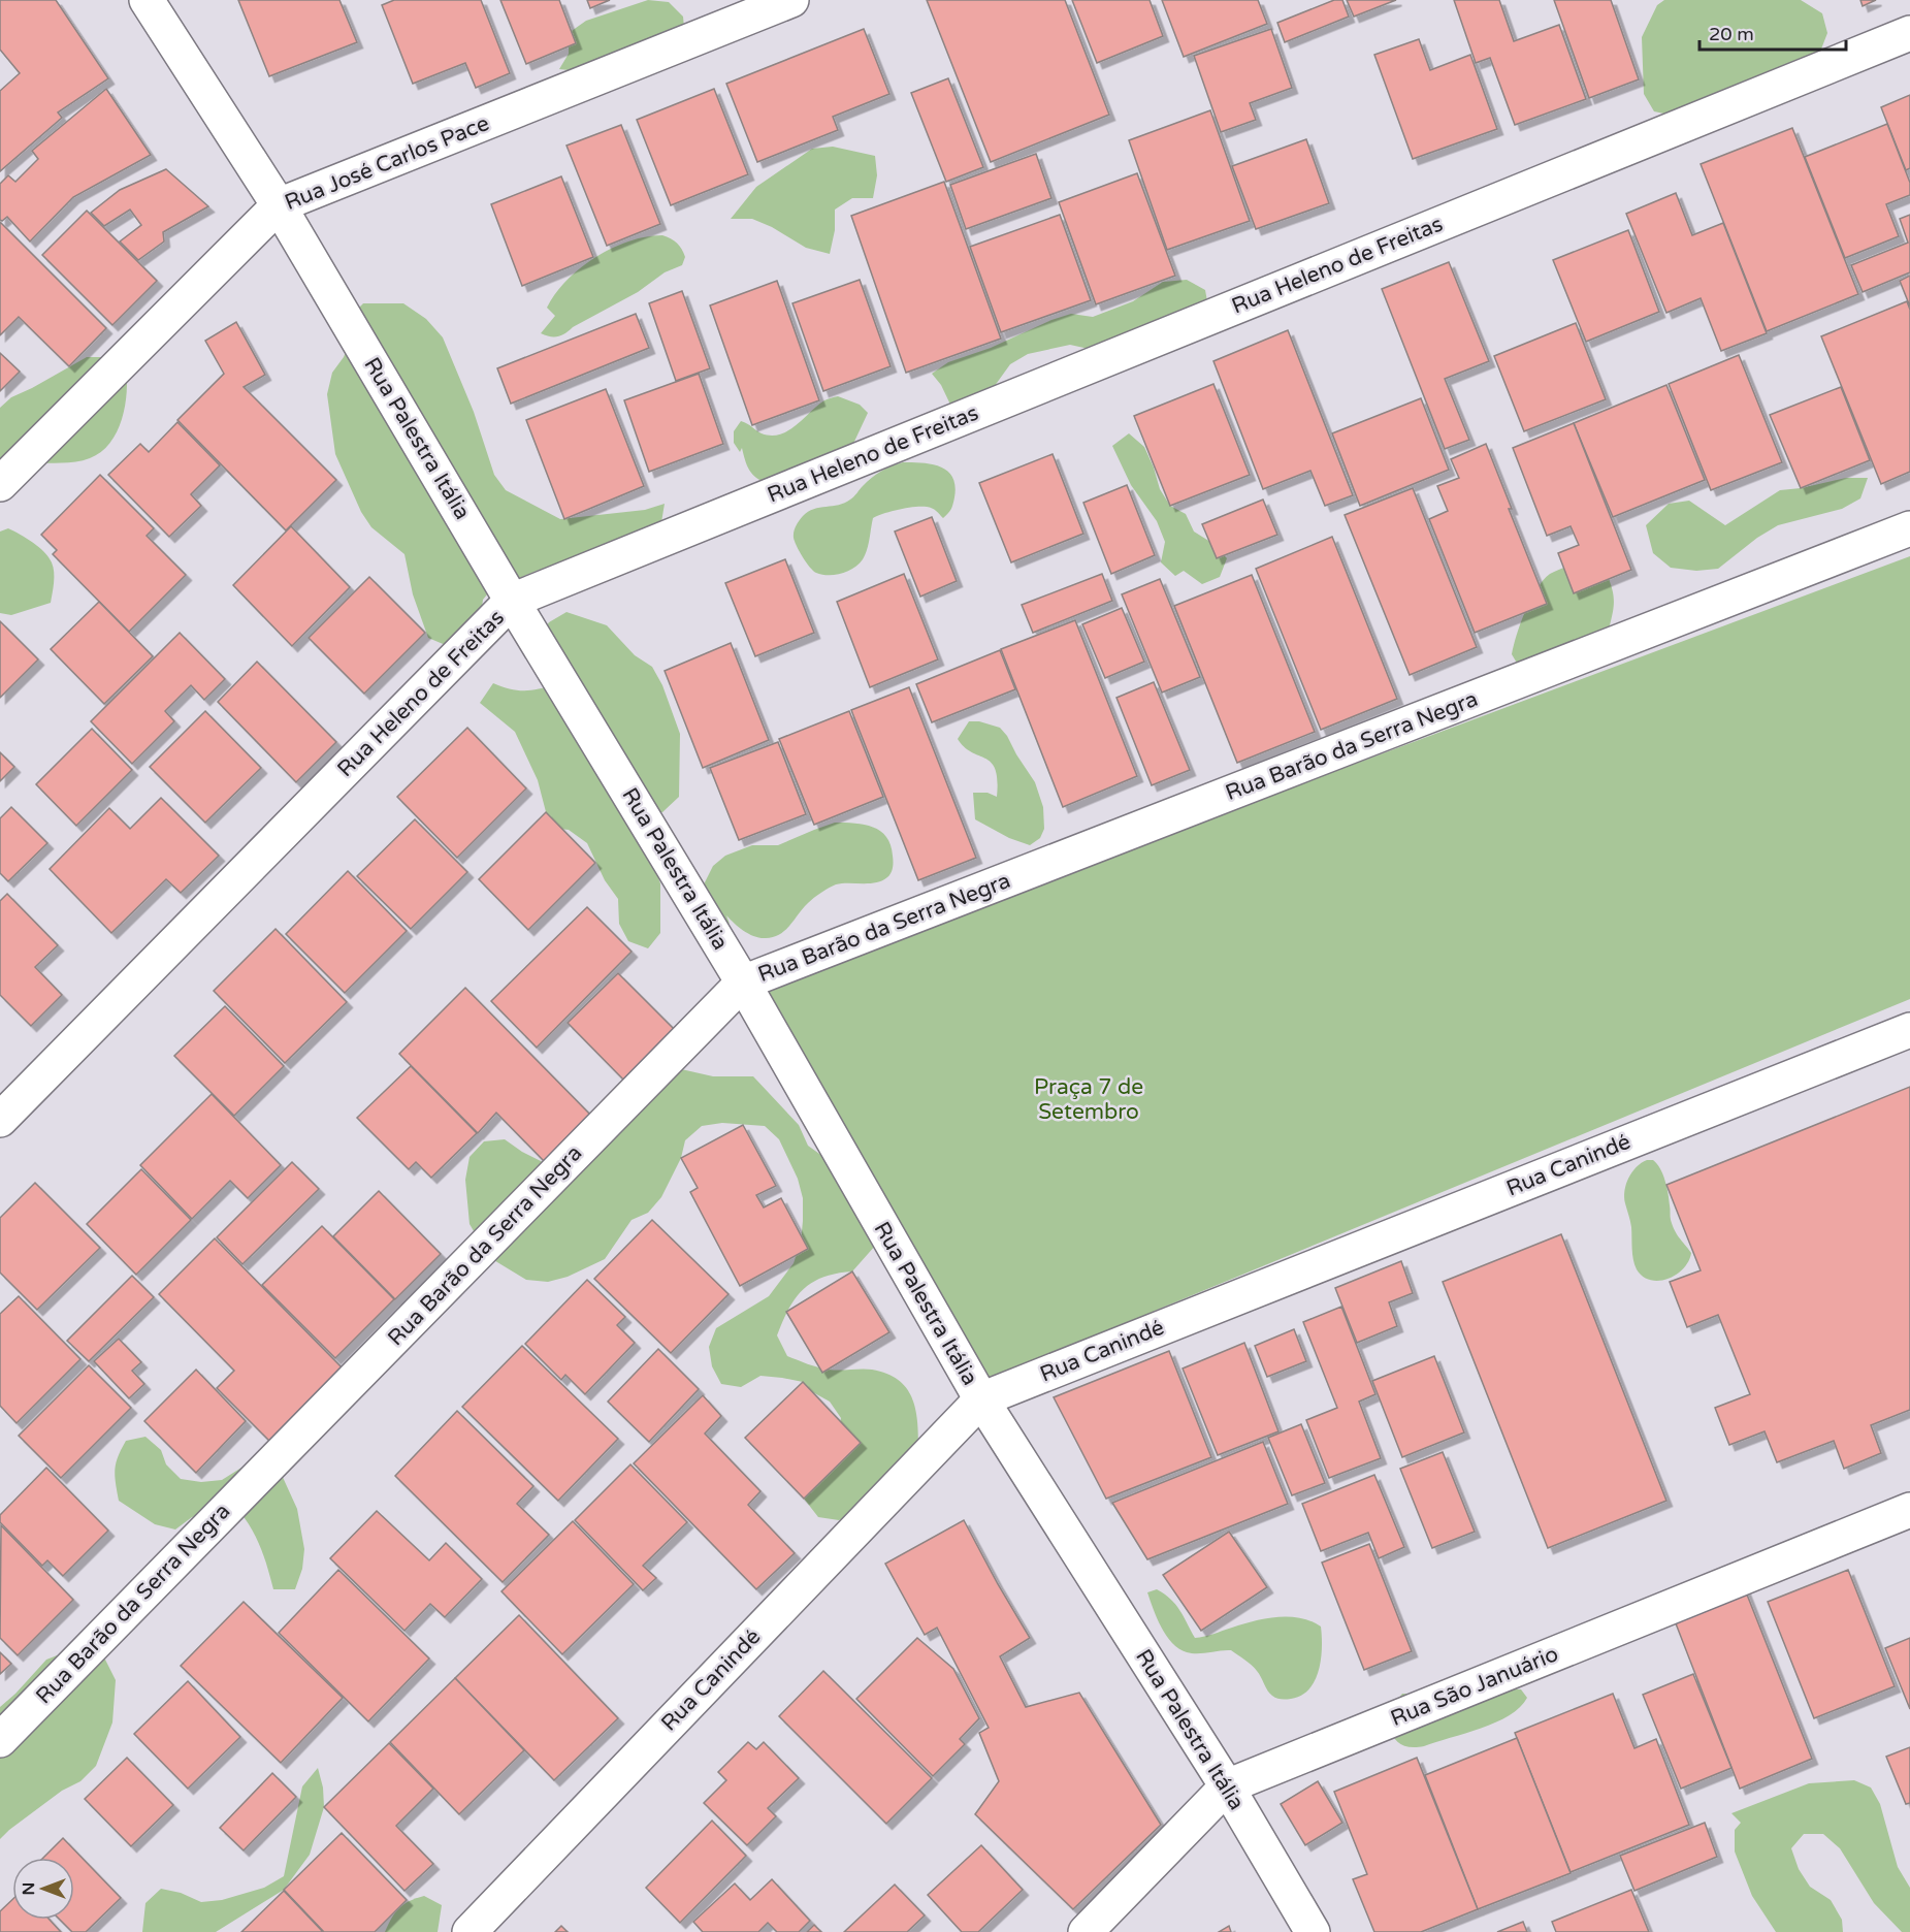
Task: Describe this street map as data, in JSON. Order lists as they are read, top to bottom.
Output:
{
  "streets": {
    "street": [
      "Rua José Carlos Pace",
      "Rua Heleno de Freitas",
      "Rua Palestra Itália",
      "Rua Barão da Serra Negra",
      "Rua Canindé",
      "Rua São Januário"
    ]
  },
  "crossings": [
    ["Rua José Carlos Pace", "Rua Palestra Itália"],
    ["Rua Heleno de Freitas", "Rua Palestra Itália"],
    ["Rua Palestra Itália", "Rua Barão da Serra Negra"],
    ["Rua Palestra Itália", "Rua Canindé"],
    ["Rua Palestra Itália", "Rua São Januário"]
  ],
  "parks": ["Praça 7 de Setembro"],
  "scale_bar": "20 m",
  "north": "left"
}
